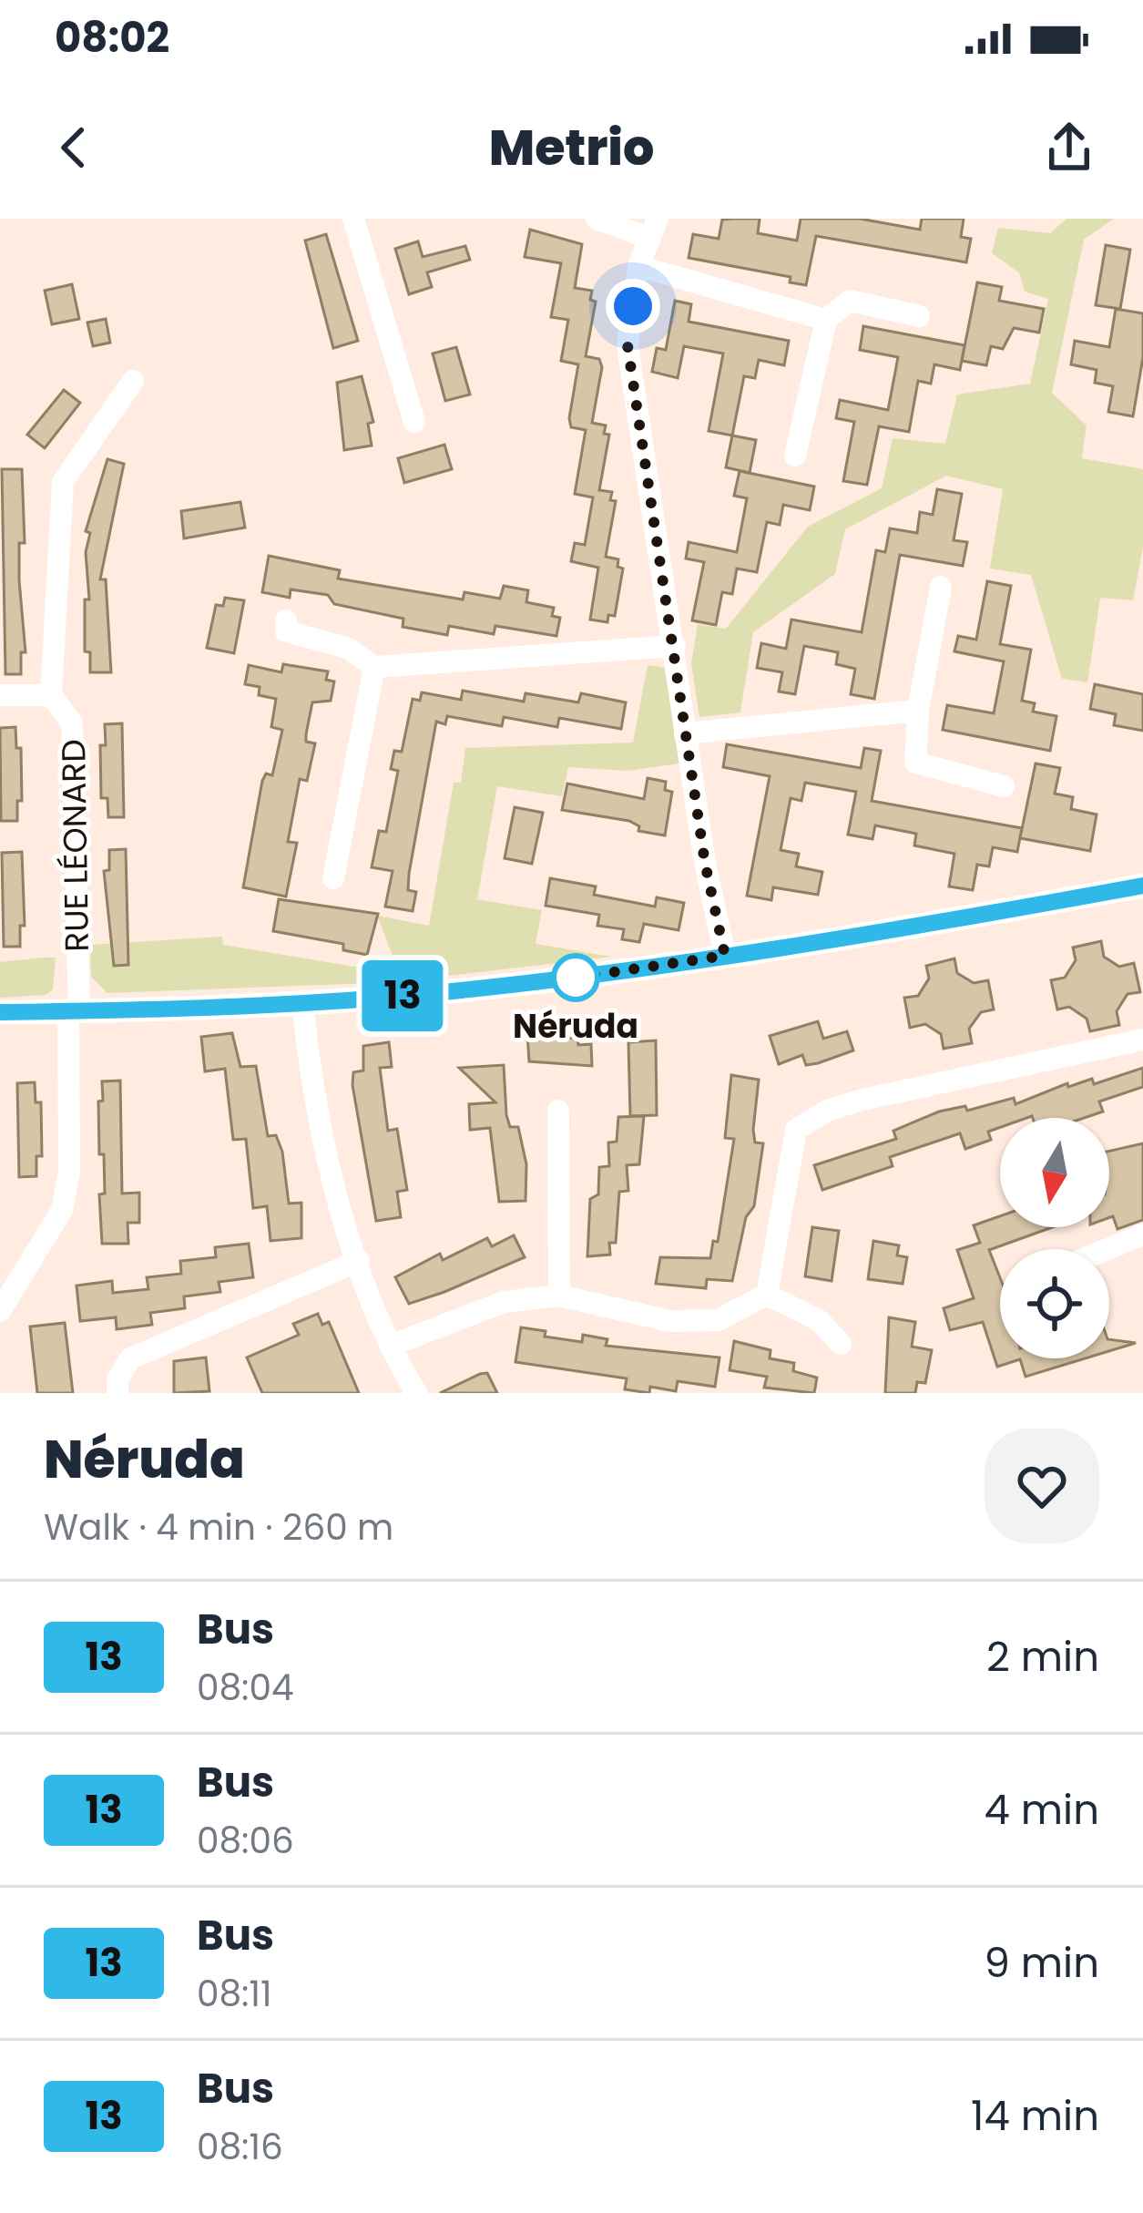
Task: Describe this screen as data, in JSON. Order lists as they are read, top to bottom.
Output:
{
  "streets": {
    "street": ["RUE LÉONARD"]
  },
  "places": ["Néruda"],
  "lines": ["bus line 13"],
  "north": "bottom",
  "page": {
    "status": "08:02",
    "header": "Metrio",
    "on_map": "13",
    "heading": ["Néruda", "Walk · 4 min · 260 m"],
    "list": [
      {
        "mark": "13",
        "name": "Bus",
        "note": "08:04",
        "value": "2 min"
      },
      {
        "mark": "13",
        "name": "Bus",
        "note": "08:06",
        "value": "4 min"
      },
      {
        "mark": "13",
        "name": "Bus",
        "note": "08:11",
        "value": "9 min"
      },
      {
        "mark": "13",
        "name": "Bus",
        "note": "08:16",
        "value": "14 min"
      }
    ]
  }
}
